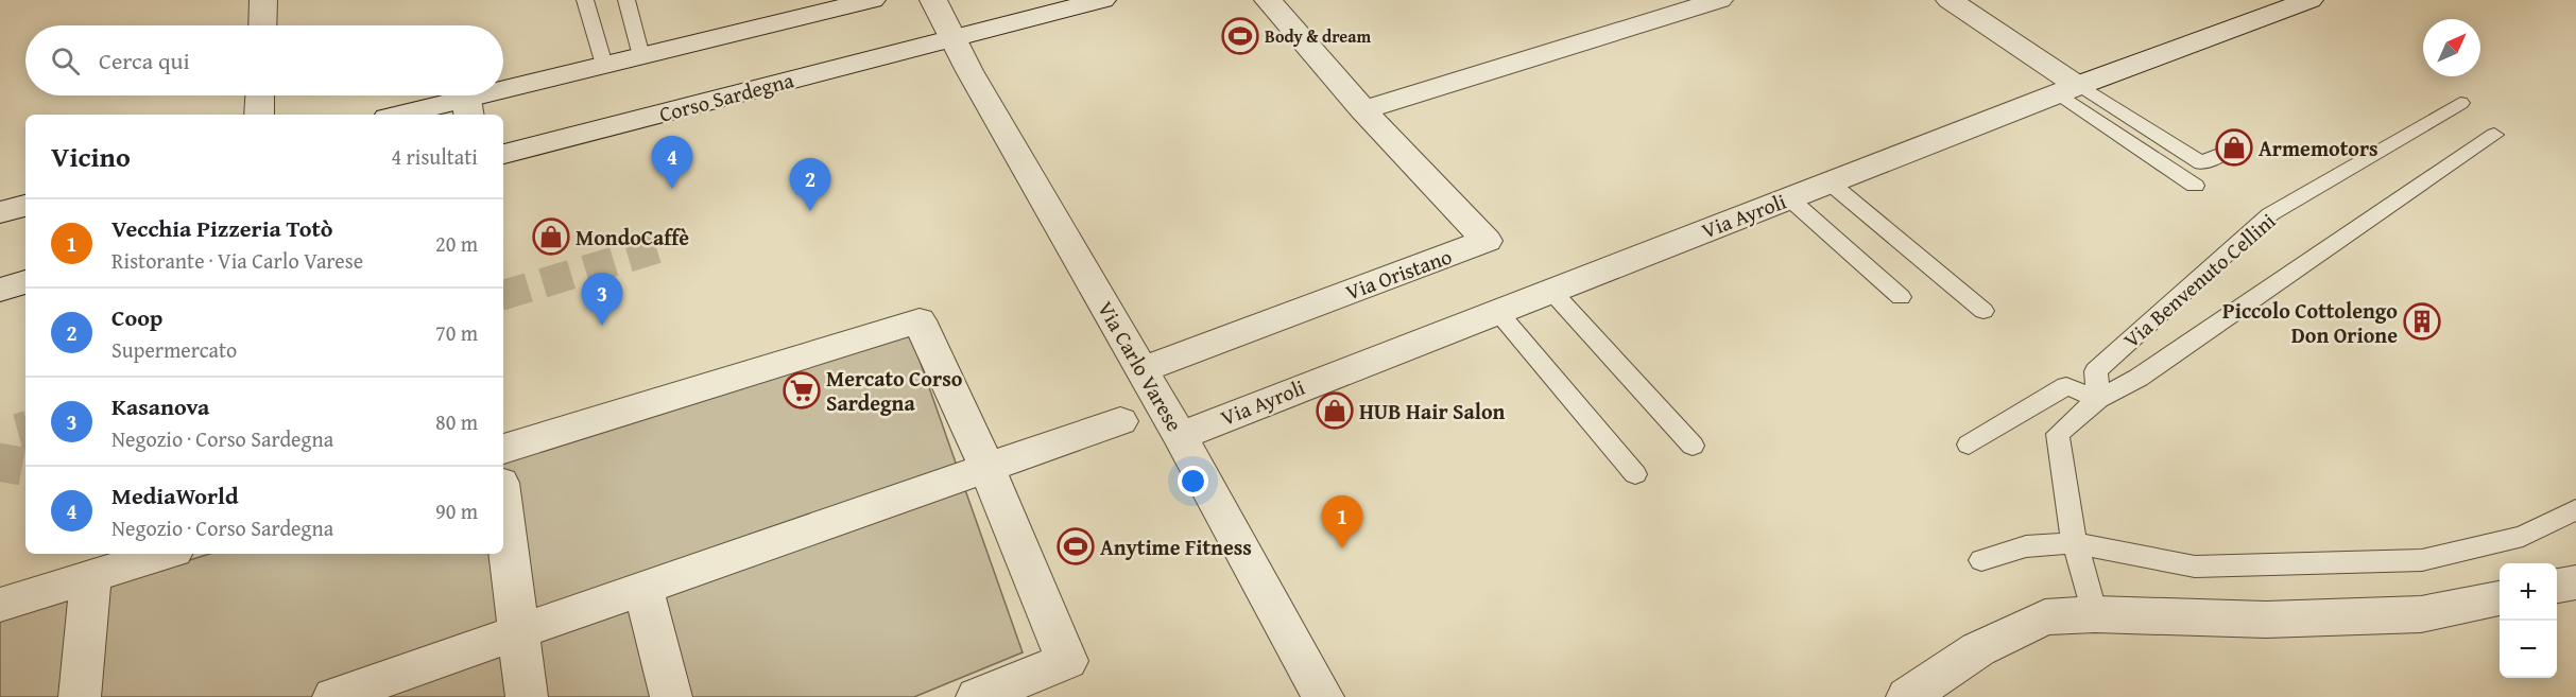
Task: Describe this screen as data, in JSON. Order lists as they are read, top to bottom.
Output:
{
  "streets": {
    "street": [
      "Corso Sardegna",
      "Via Ayroli",
      "Via Oristano",
      "Via Carlo Varese"
    ],
    "lane": ["Via Benvenuto Cellini"]
  },
  "crossings": [
    ["Corso Sardegna", "Via Carlo Varese"],
    ["Via Ayroli", "Via Carlo Varese"],
    ["Via Oristano", "Via Carlo Varese"]
  ],
  "places": {
    "sports": ["Body & dream", "Anytime Fitness"],
    "shop": ["Armemotors", "MondoCaffè", "HUB Hair Salon"],
    "building": ["Piccolo Cottolengo Don Orione"],
    "supermarket": ["Mercato Corso Sardegna"]
  },
  "north": "top right",
  "page": {
    "search": "Cerca qui",
    "heading": ["Vicino", "4 risultati"],
    "pins": [
      "4",
      "2",
      "3",
      "1"
    ],
    "list": [
      {
        "mark": "1",
        "name": "Vecchia Pizzeria Totò",
        "note": "Ristorante · Via Carlo Varese",
        "value": "20 m"
      },
      {
        "mark": "2",
        "name": "Coop",
        "note": "Supermercato",
        "value": "70 m"
      },
      {
        "mark": "3",
        "name": "Kasanova",
        "note": "Negozio · Corso Sardegna",
        "value": "80 m"
      },
      {
        "mark": "4",
        "name": "MediaWorld",
        "note": "Negozio · Corso Sardegna",
        "value": "90 m"
      }
    ],
    "map_buttons": ["+", "−"]
  }
}
